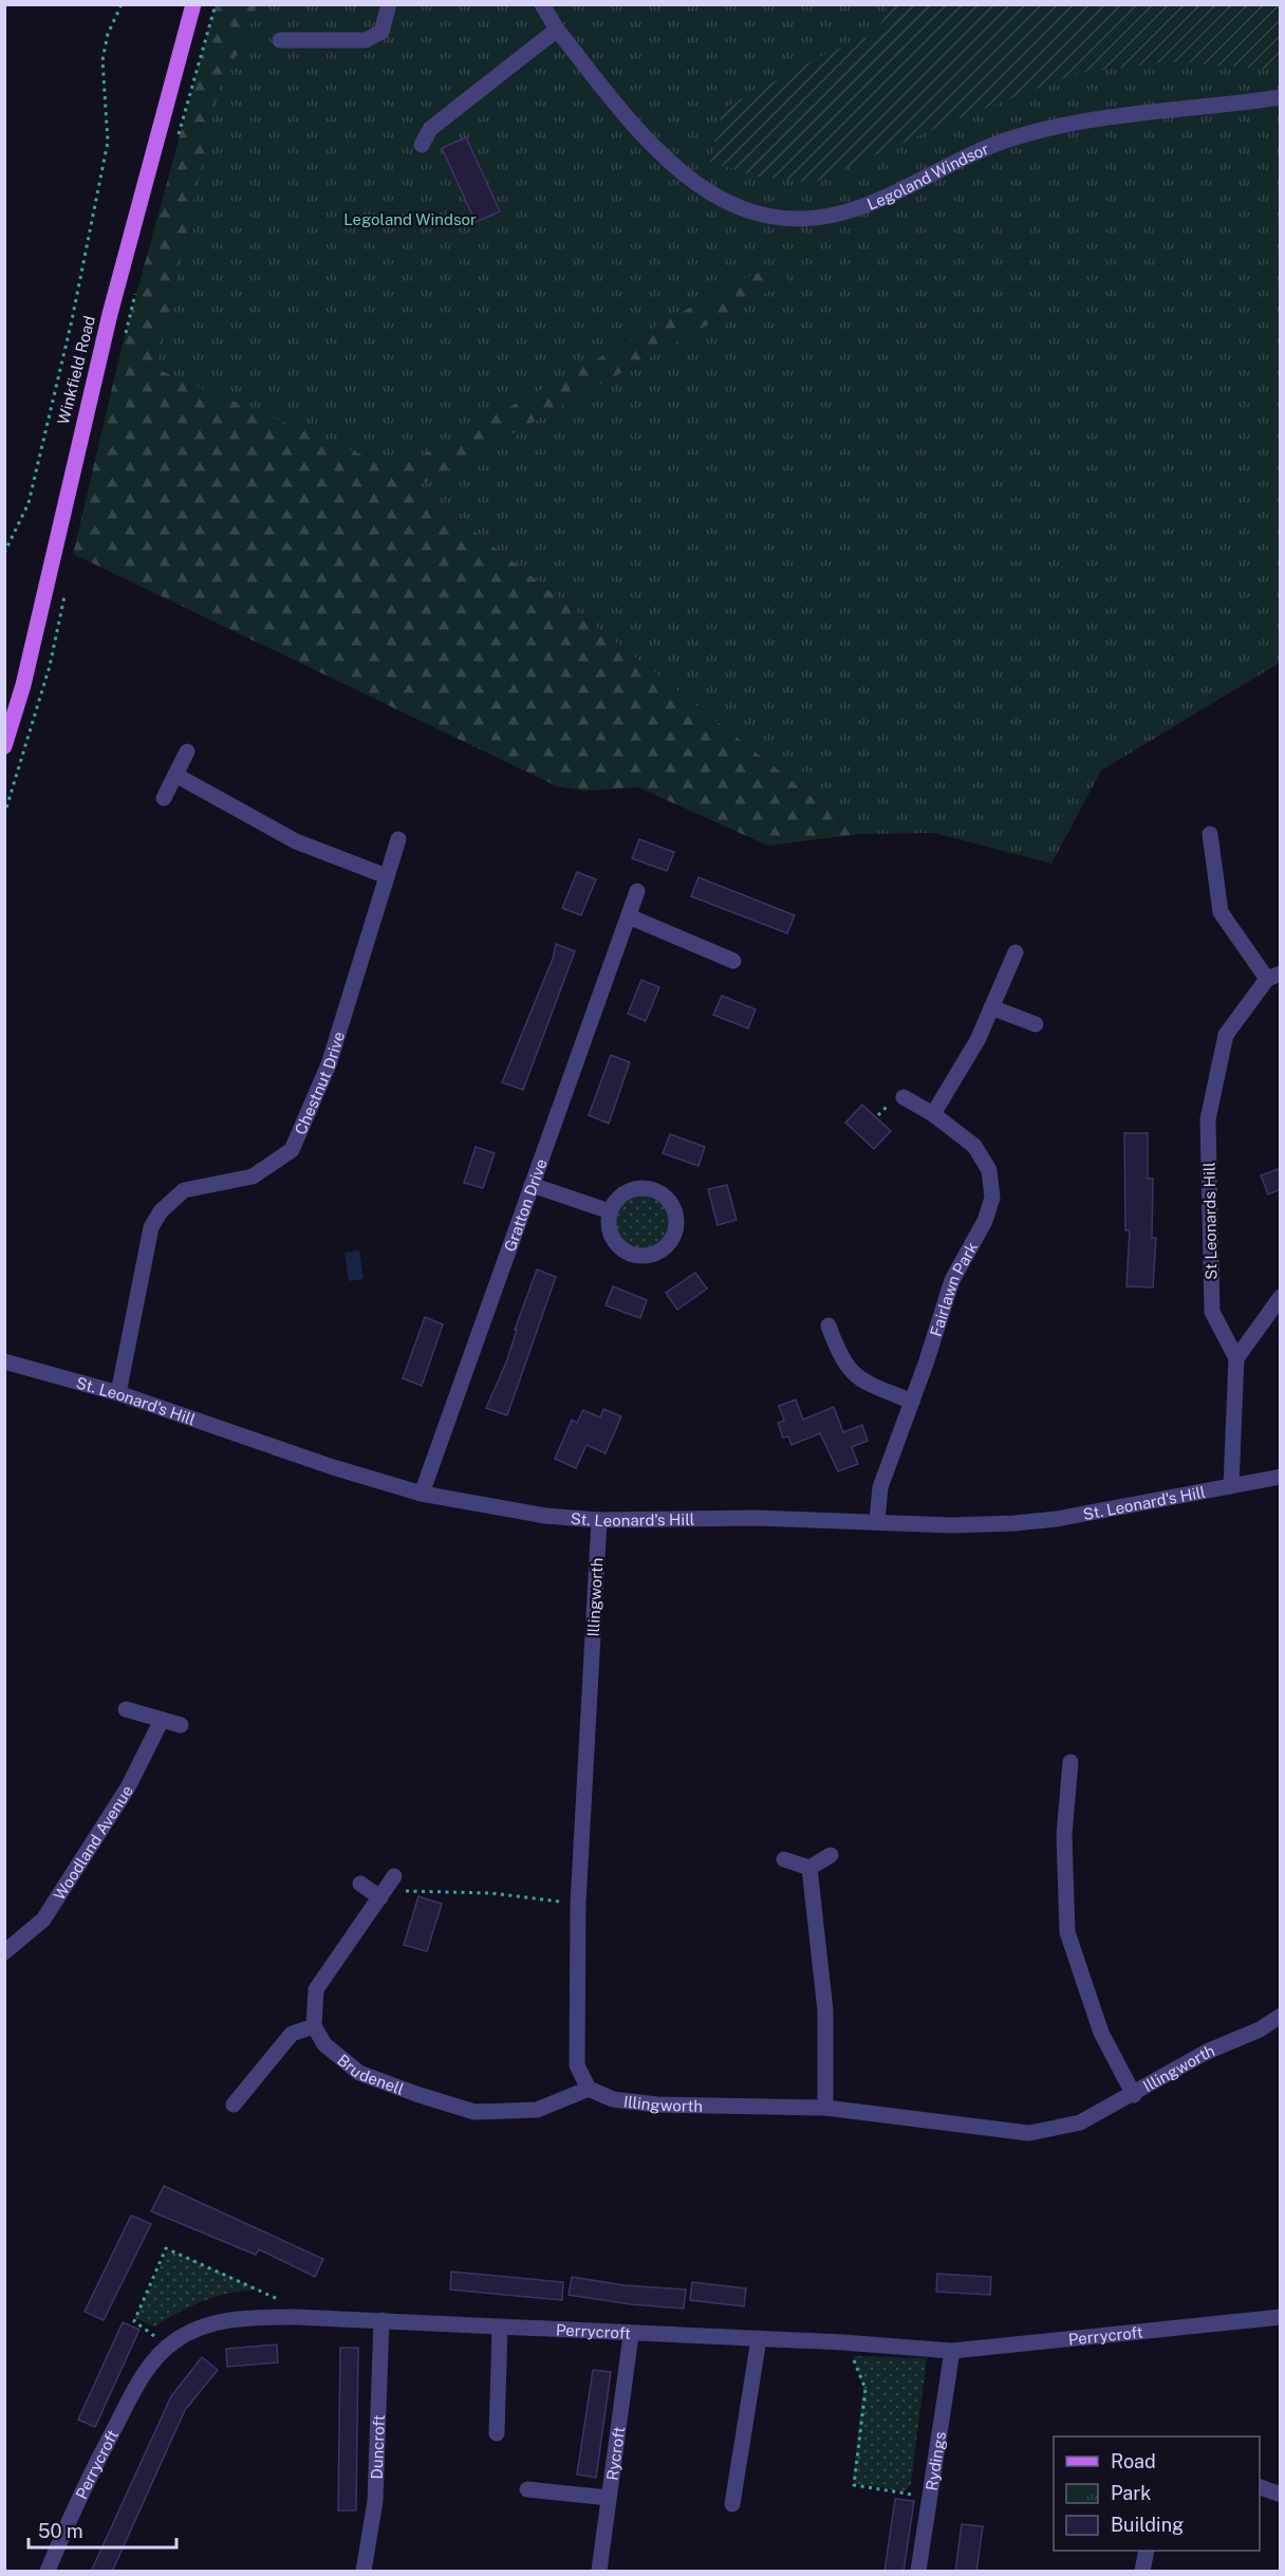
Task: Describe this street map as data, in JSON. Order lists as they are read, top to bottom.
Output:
{
  "streets": {
    "main road": ["Winkfield Road"],
    "street": [
      "Legoland Windsor",
      "Chestnut Drive",
      "Gratton Drive",
      "St Leonards Hill",
      "Fairlawn Park",
      "St. Leonard's Hill",
      "Illingworth",
      "Woodland Avenue",
      "Brudenell",
      "Perrycroft",
      "Duncroft",
      "Rycroft",
      "Rydings"
    ]
  },
  "crossings": [
    ["Chestnut Drive", "St. Leonard's Hill"],
    ["Gratton Drive", "St. Leonard's Hill"],
    ["St Leonards Hill", "St. Leonard's Hill"],
    ["Fairlawn Park", "St. Leonard's Hill"],
    ["St. Leonard's Hill", "Illingworth"],
    ["Illingworth", "Brudenell"],
    ["Perrycroft", "Duncroft"],
    ["Perrycroft", "Rycroft"],
    ["Perrycroft", "Rydings"]
  ],
  "parks": ["Legoland Windsor"],
  "legend": ["Road", "Park", "Building"],
  "scale_bar": "50 m"
}
